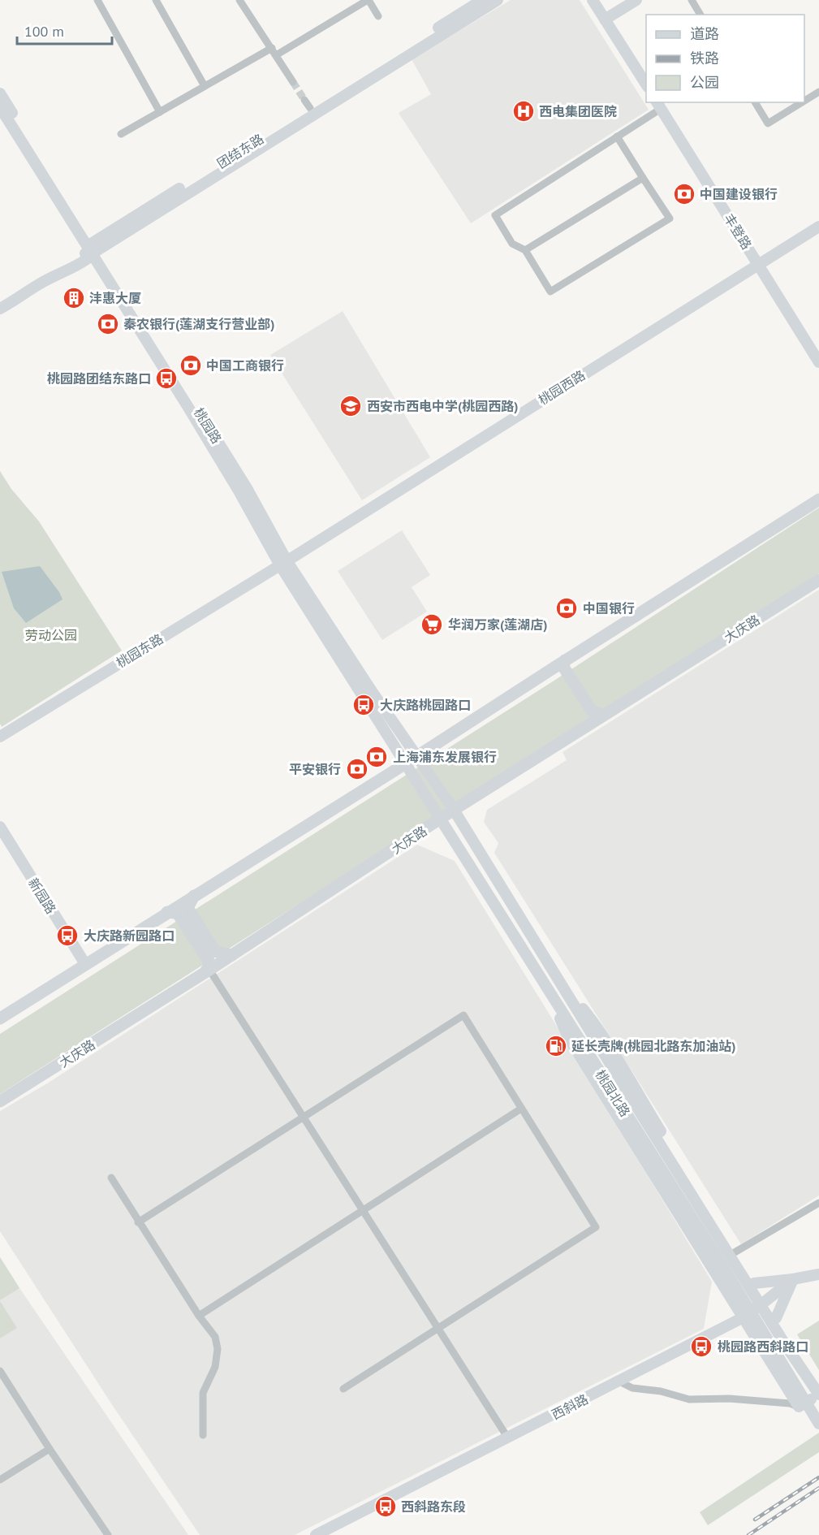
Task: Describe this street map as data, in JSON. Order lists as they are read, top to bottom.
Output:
{
  "streets": {
    "main road": ["大庆路"],
    "street": [
      "团结东路",
      "丰登路",
      "桃园西路",
      "桃园路",
      "桃园东路",
      "新园路",
      "桃园北路",
      "西斜路"
    ]
  },
  "crossings": [
    ["团结东路", "桃园路"],
    ["丰登路", "桃园西路"],
    ["桃园西路", "桃园路"],
    ["桃园西路", "桃园东路"],
    ["桃园路", "桃园东路"],
    ["桃园路", "桃园北路"],
    ["大庆路", "桃园北路"]
  ],
  "parks": ["劳动公园"],
  "places": {
    "hospital": ["西电集团医院"],
    "bank": [
      "中国建设银行",
      "秦农银行(莲湖支行营业部)",
      "中国工商银行",
      "中国银行",
      "上海浦东发展银行",
      "平安银行"
    ],
    "building": ["沣惠大厦"],
    "bus stop": [
      "桃园路团结东路口",
      "大庆路桃园路口",
      "大庆路新园路口",
      "桃园路西斜路口",
      "西斜路东段"
    ],
    "school or university": ["西安市西电中学(桃园西路)"],
    "supermarket": ["华润万家(莲湖店)"],
    "fuel station": ["延长壳牌(桃园北路东加油站)"]
  },
  "legend": ["道路", "铁路", "公园"],
  "scale_bar": "100 m"
}
